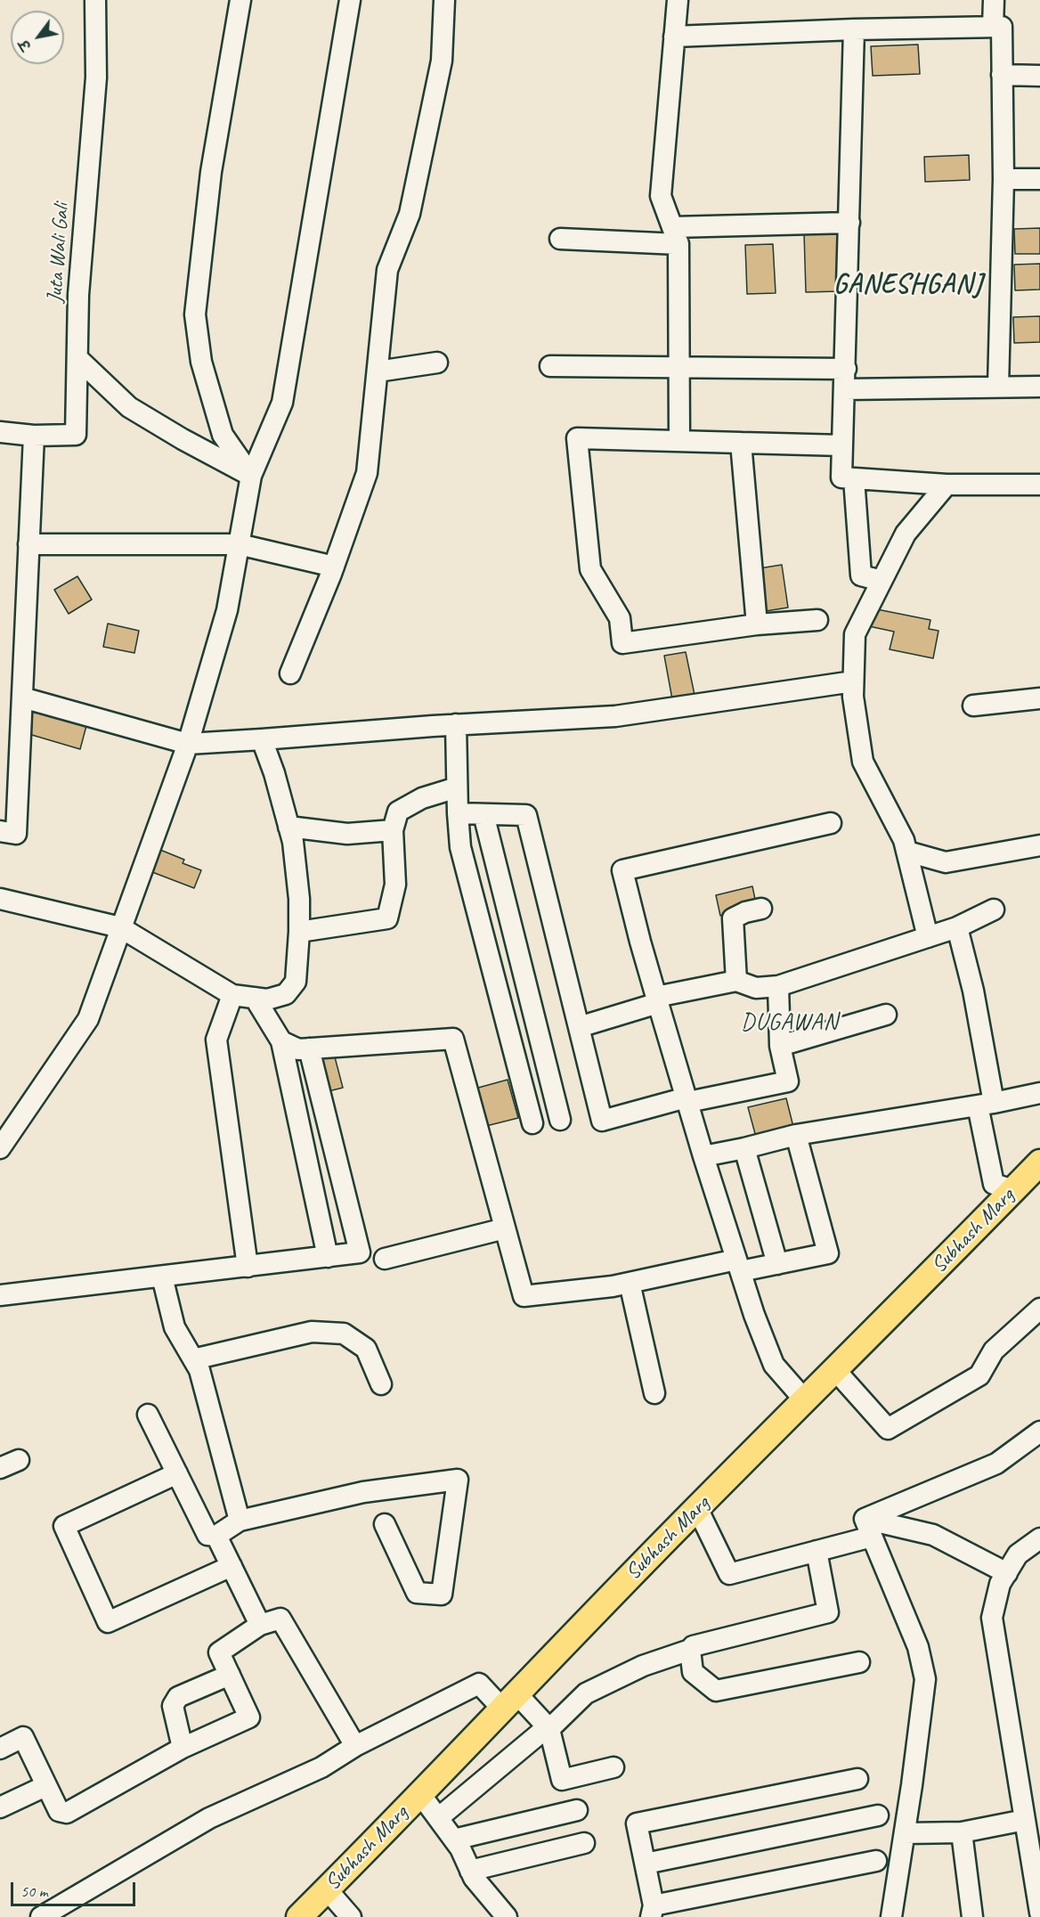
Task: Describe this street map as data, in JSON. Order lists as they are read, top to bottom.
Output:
{
  "streets": {
    "main road": ["Subhash Marg"],
    "street": ["Juta Wali Gali"]
  },
  "districts": ["GANESHGANJ", "DUGAWAN"],
  "scale_bar": "50 m",
  "north": "bottom left"
}
